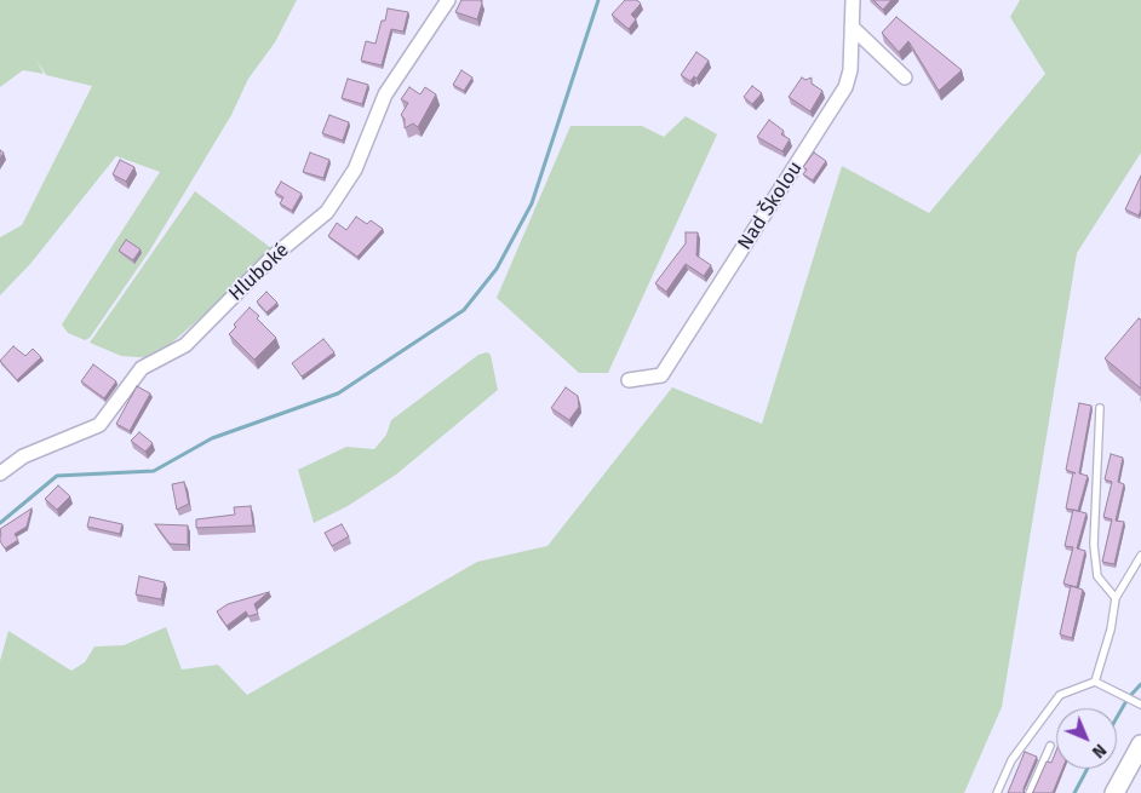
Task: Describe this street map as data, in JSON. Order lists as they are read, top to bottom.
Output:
{
  "streets": {
    "street": ["Nad Školou", "Hluboké"]
  },
  "north": "bottom right"
}
